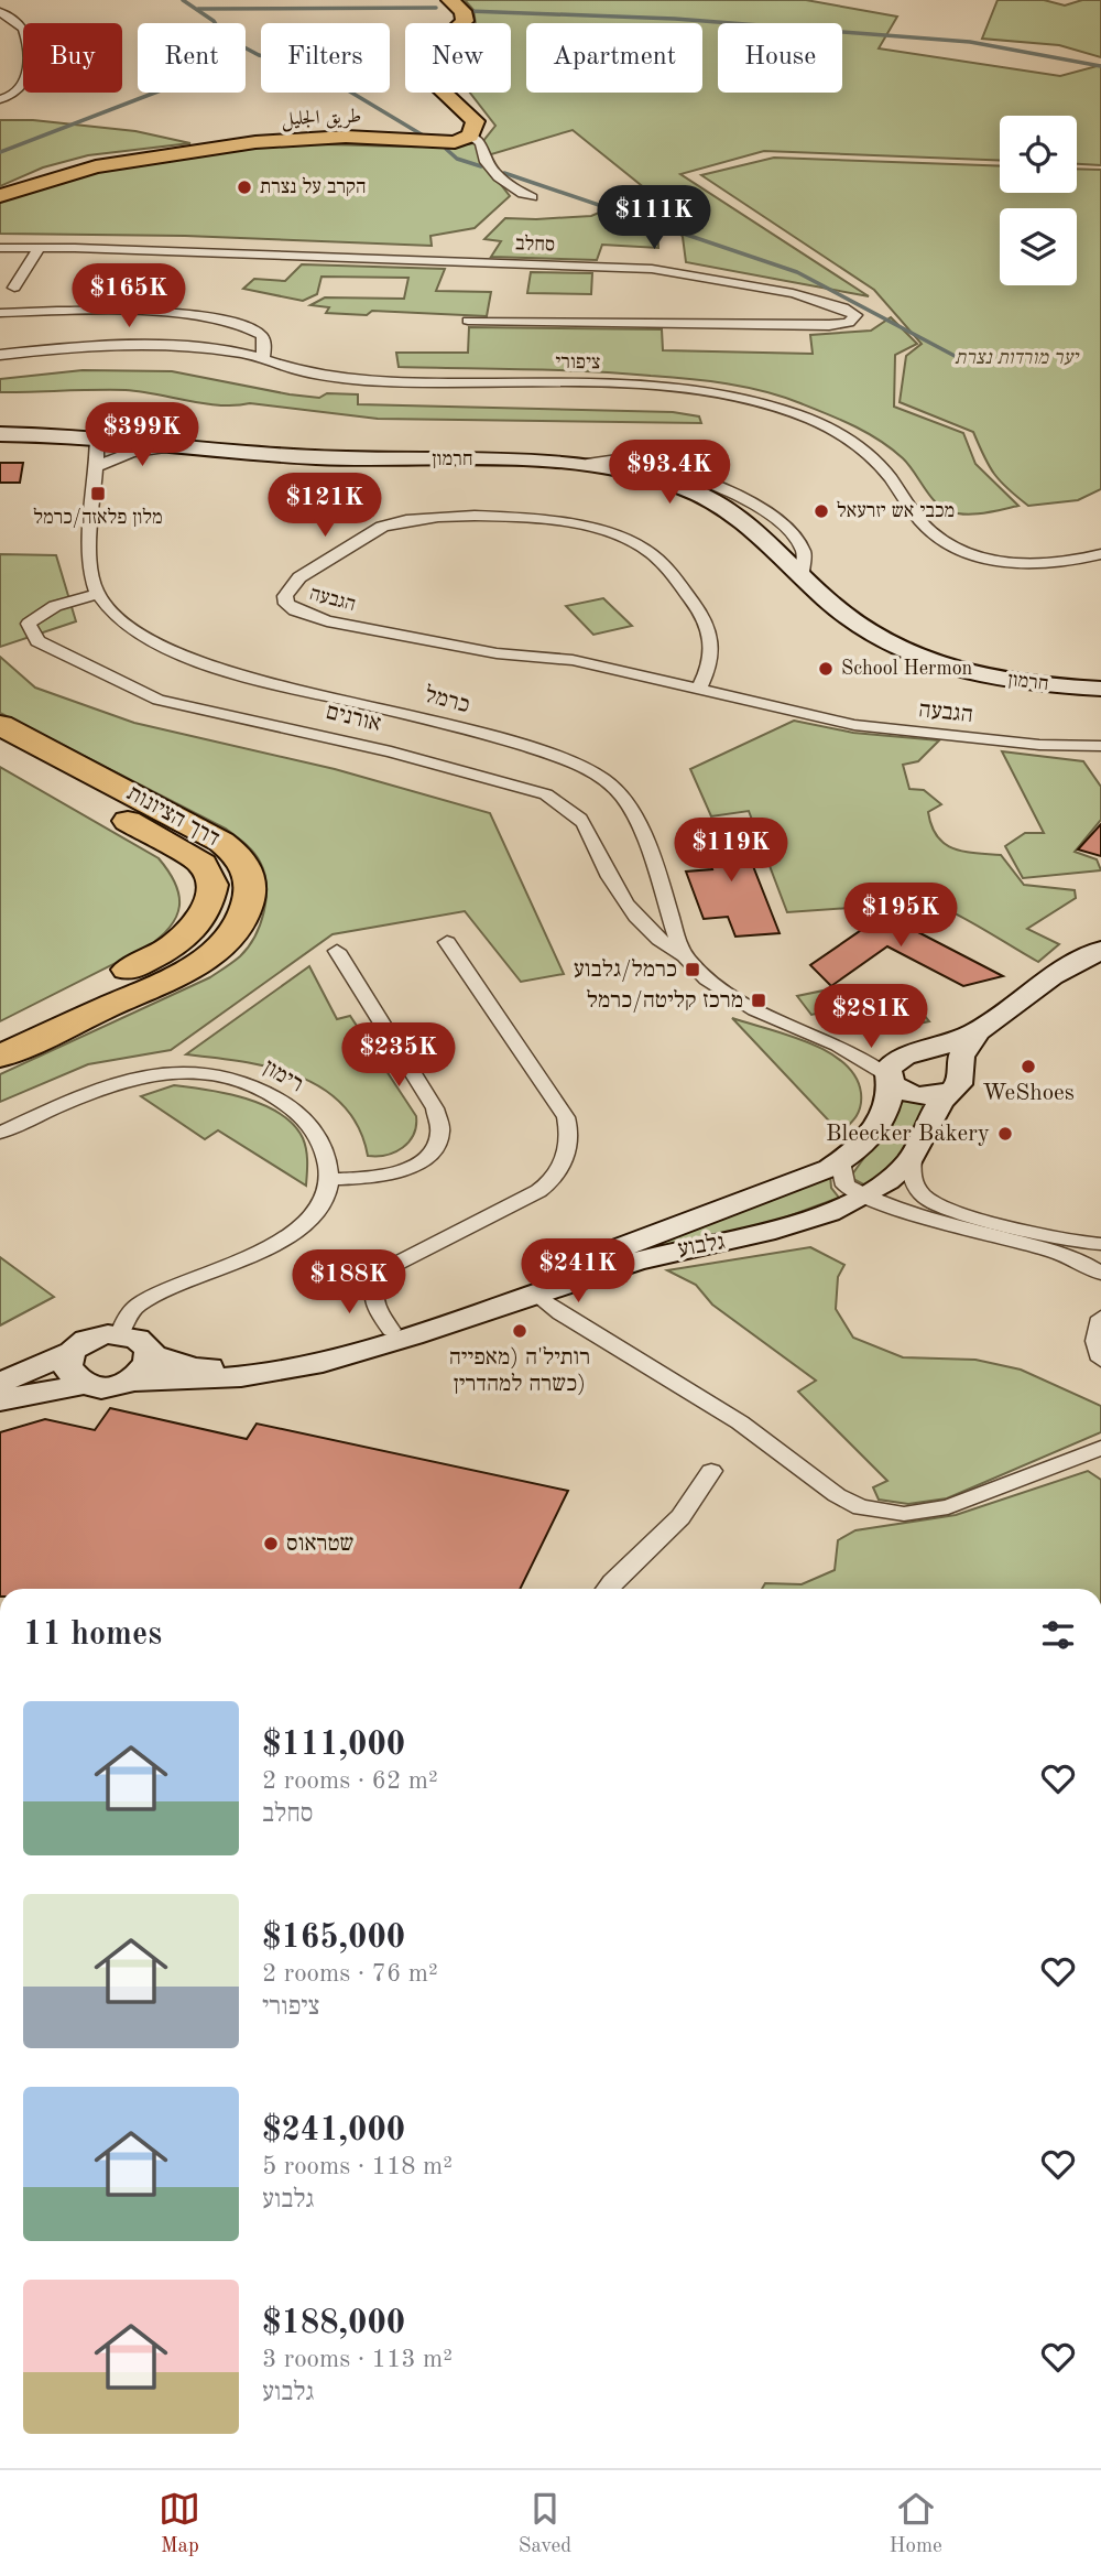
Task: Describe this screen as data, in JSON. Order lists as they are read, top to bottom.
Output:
{
  "streets": {
    "highway": ["דרך הציונות"],
    "main road": ["طريق الجليل"],
    "street": [
      "סחלב",
      "ציפורי",
      "חרמון",
      "הגבעה",
      "כרמל",
      "אורנים",
      "רימון",
      "גלבוע"
    ]
  },
  "crossings": [
    ["כרמל", "אורנים"],
    ["כרמל", "גלבוע"]
  ],
  "parks": ["יער מורדות נצרת"],
  "places": {
    "other": [
      "הקרב על נצרת",
      "מכבי אש יזרעאל",
      "School Hermon",
      "WeShoes",
      "Bleecker Bakery",
      "רותיל'ה (מאפייה כשרה למהדרין)",
      "שטראוס"
    ],
    "transit": ["מלון פלאזה/כרמל", "כרמל/גלבוע", "מרכז קליטה/כרמל"]
  },
  "page": {
    "chip": [
      "Buy",
      "Rent",
      "Filters",
      "New",
      "Apartment",
      "House"
    ],
    "price": [
      "$111K",
      "$165K",
      "$399K",
      "$93.4K",
      "$121K",
      "$119K",
      "$195K",
      "$281K",
      "$235K",
      "$241K",
      "$188K"
    ],
    "heading": "11 homes",
    "list": [
      {
        "name": "$111,000",
        "note": "2 rooms · 62 m² · סחלב"
      },
      {
        "name": "$165,000",
        "note": "2 rooms · 76 m² · ציפורי"
      },
      {
        "name": "$241,000",
        "note": "5 rooms · 118 m² · גלבוע"
      },
      {
        "name": "$188,000",
        "note": "3 rooms · 113 m² · גלבוע"
      }
    ],
    "tabs": ["Map", "Saved", "Home"]
  }
}
